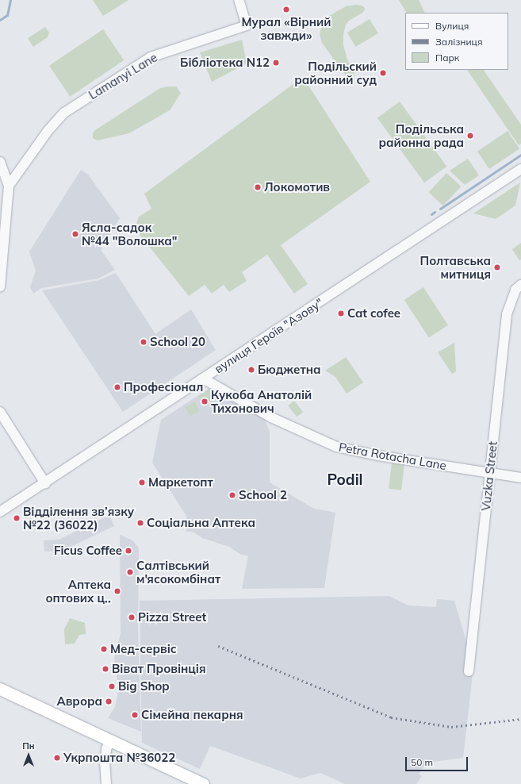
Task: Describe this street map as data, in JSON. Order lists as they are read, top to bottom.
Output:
{
  "streets": {
    "street": [
      "Lamanyi Lane",
      "вулиця Героїв \"Азову\"",
      "Petra Rotacha Lane",
      "Vuzka Street"
    ]
  },
  "crossings": [
    ["вулиця Героїв \"Азову\"", "Petra Rotacha Lane"],
    ["Petra Rotacha Lane", "Vuzka Street"]
  ],
  "districts": ["Podil"],
  "places": [
    "Мурал «Вірний завжди»",
    "Бібліотека N12",
    "Подільский районний суд",
    "Подільська районна рада",
    "Локомотив",
    "Ясла-садок №44 \"Волошка\"",
    "Полтавська митниця",
    "Cat cofee",
    "School 20",
    "Бюджетна",
    "Професіонал",
    "Кукоба Анатолій Тихонович",
    "Маркетопт",
    "School 2",
    "Відділення зв’язку №22 (36022)",
    "Соціальна Аптека",
    "Ficus Coffee",
    "Салтівський м'ясокомбінат",
    "Аптека оптових ц‥",
    "Pizza Street",
    "Мед-сервіс",
    "Віват Провінція",
    "Big Shop",
    "Аврора",
    "Сімейна пекарня",
    "Укрпошта №36022"
  ],
  "legend": ["Вулиця", "Залізниця", "Парк"],
  "scale_bar": "50 m",
  "north": "top"
}
